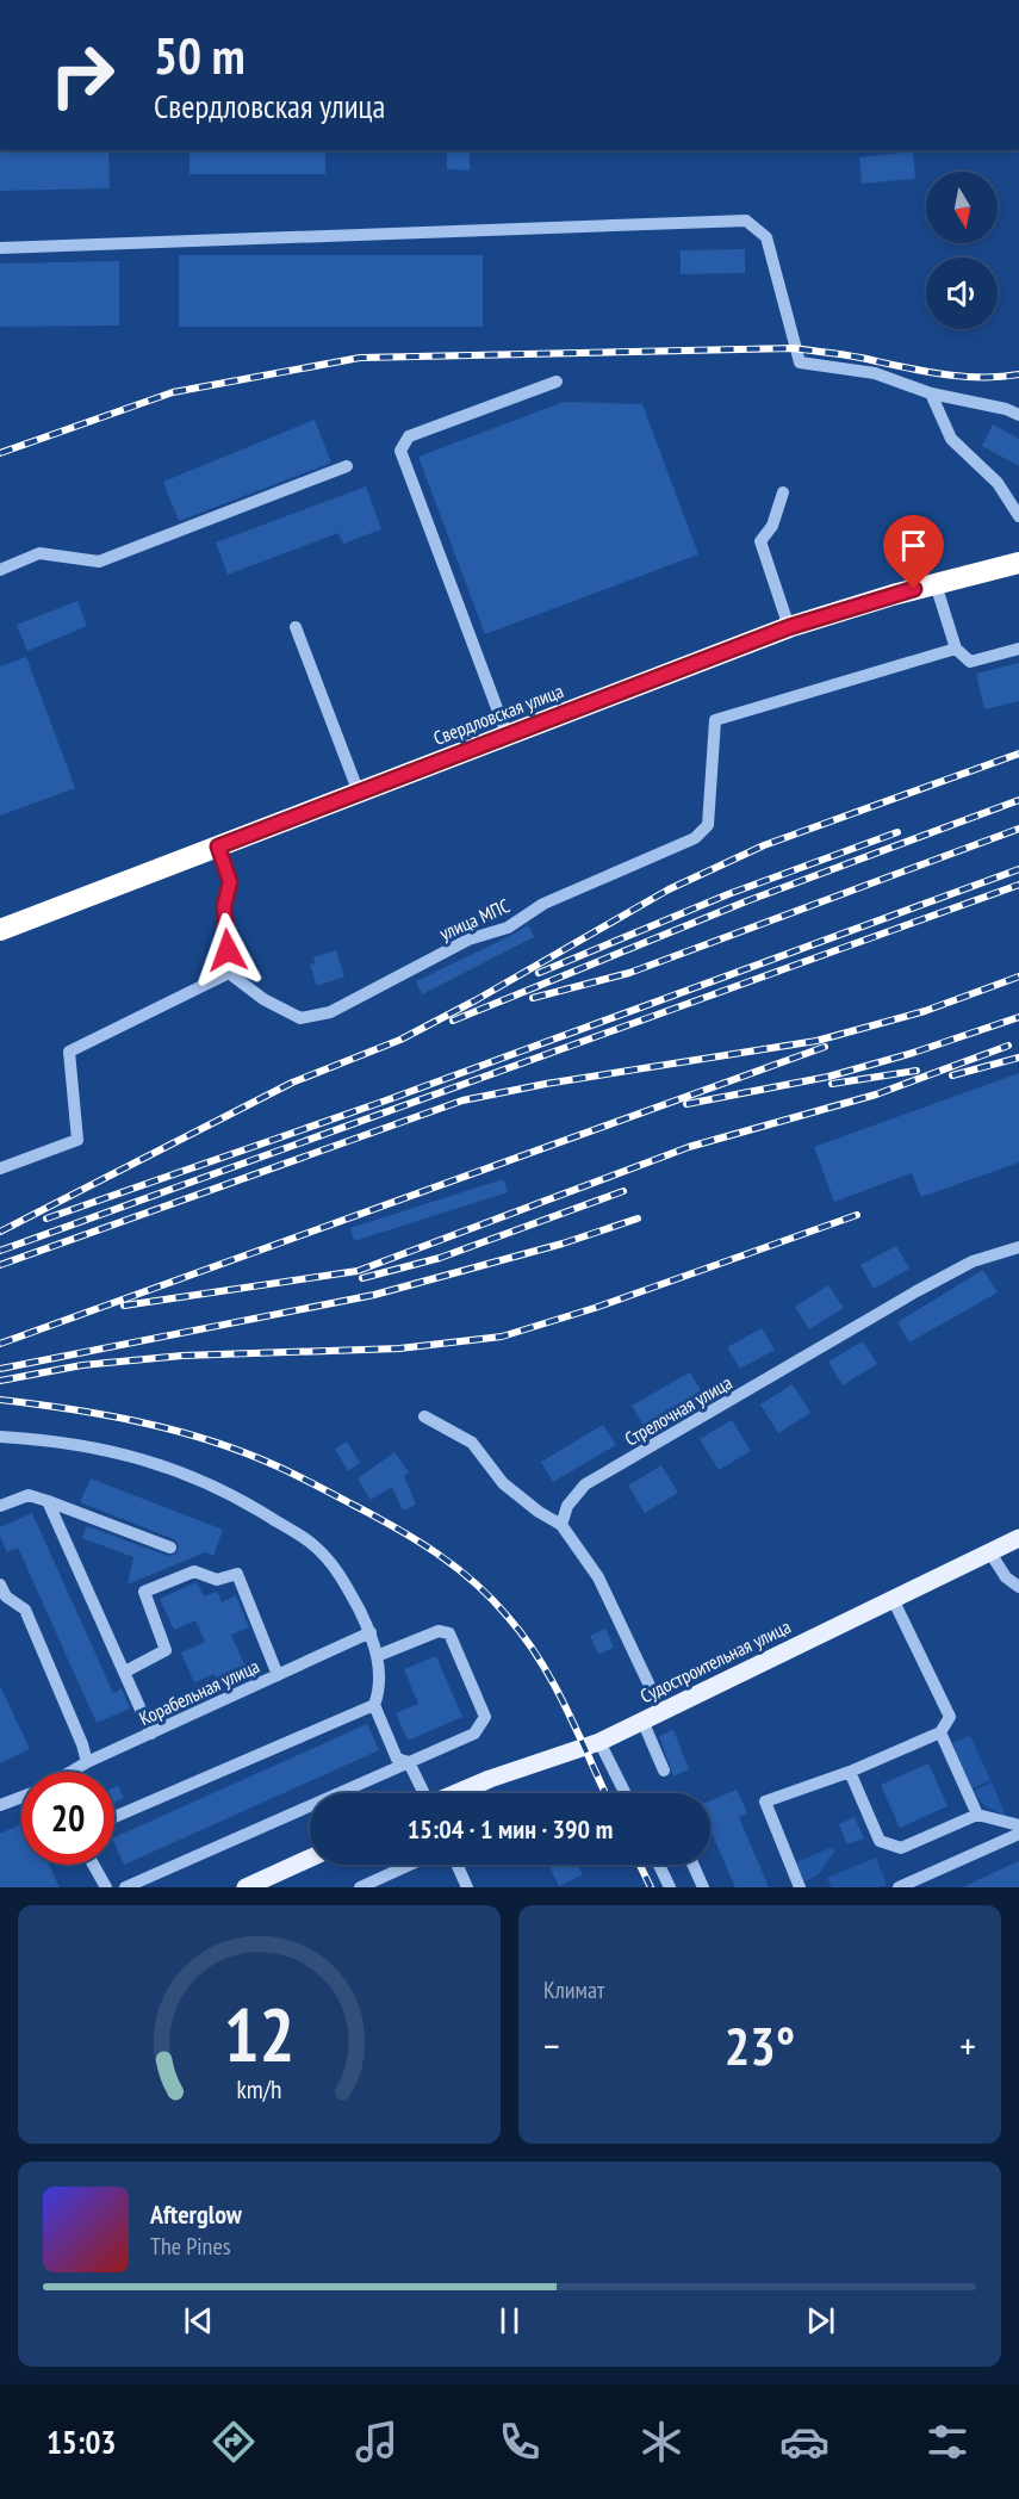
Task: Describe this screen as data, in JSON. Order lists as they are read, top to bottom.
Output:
{
  "streets": {
    "highway": ["Свердловская улица"],
    "main road": ["Судостроительная улица"],
    "street": ["улица МПС", "Стрелочная улица", "Корабельная улица"]
  },
  "north": "bottom",
  "page": {
    "turn": ["50 m", "Свердловская улица"],
    "limit": "20",
    "trip": "15:04 · 1 мин · 390 m",
    "tile": "Климат",
    "heat": ["−", "23°", "+"],
    "song": ["Afterglow", "The Pines"],
    "tabs": "15:03",
    "gauge": ["12", "km/h"]
  }
}
